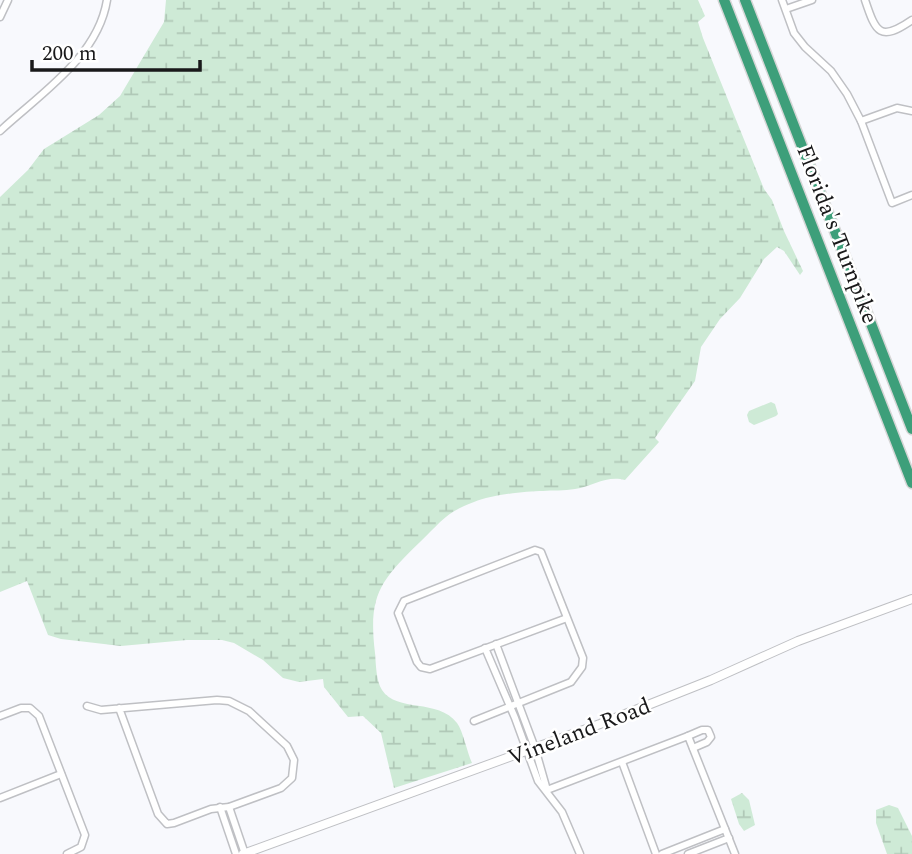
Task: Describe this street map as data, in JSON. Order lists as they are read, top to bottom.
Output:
{
  "streets": {
    "highway": ["Florida's Turnpike"],
    "main road": ["Vineland Road"]
  },
  "scale_bar": "200 m"
}
